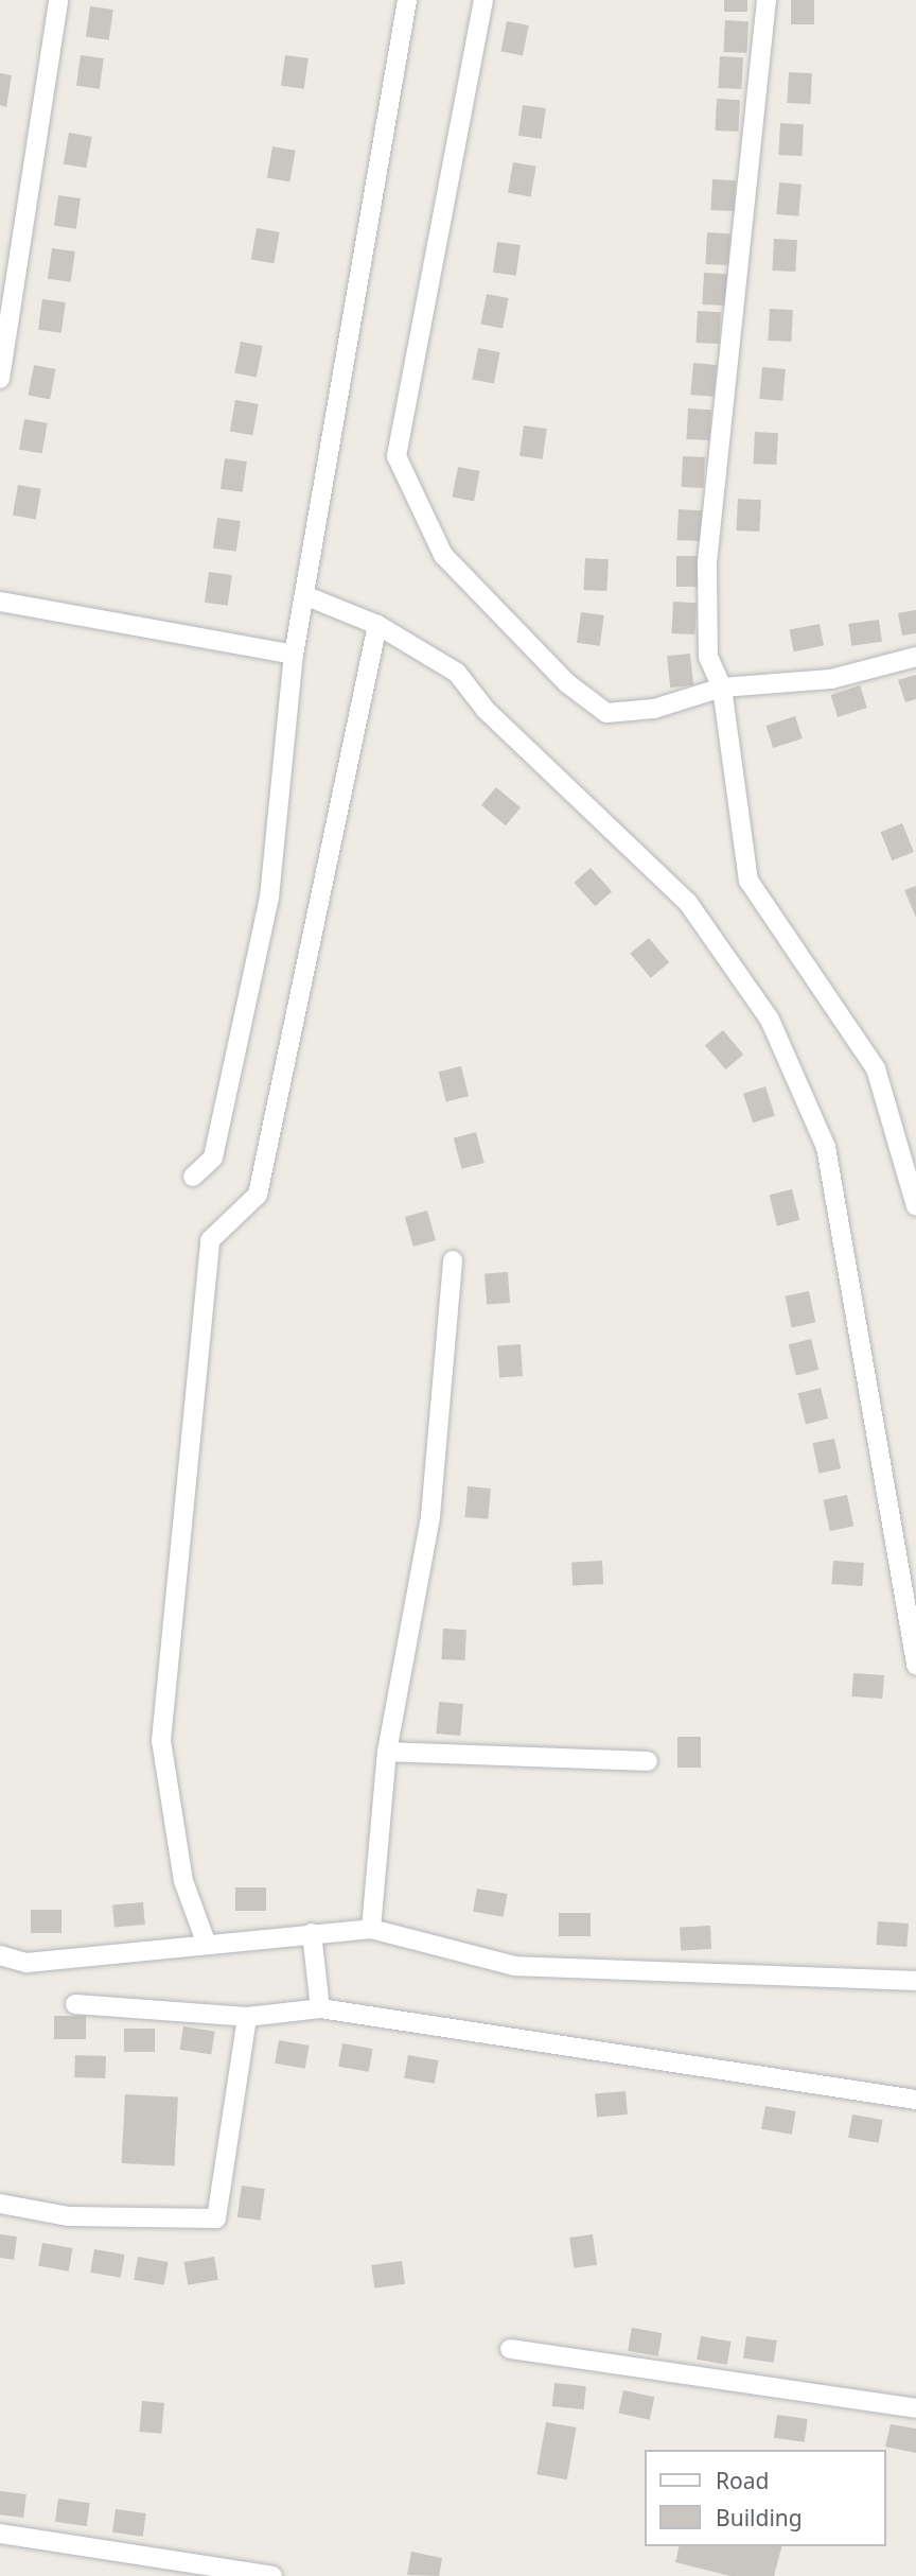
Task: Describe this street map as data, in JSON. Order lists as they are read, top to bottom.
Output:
{
  "legend": ["Road", "Building"]
}
